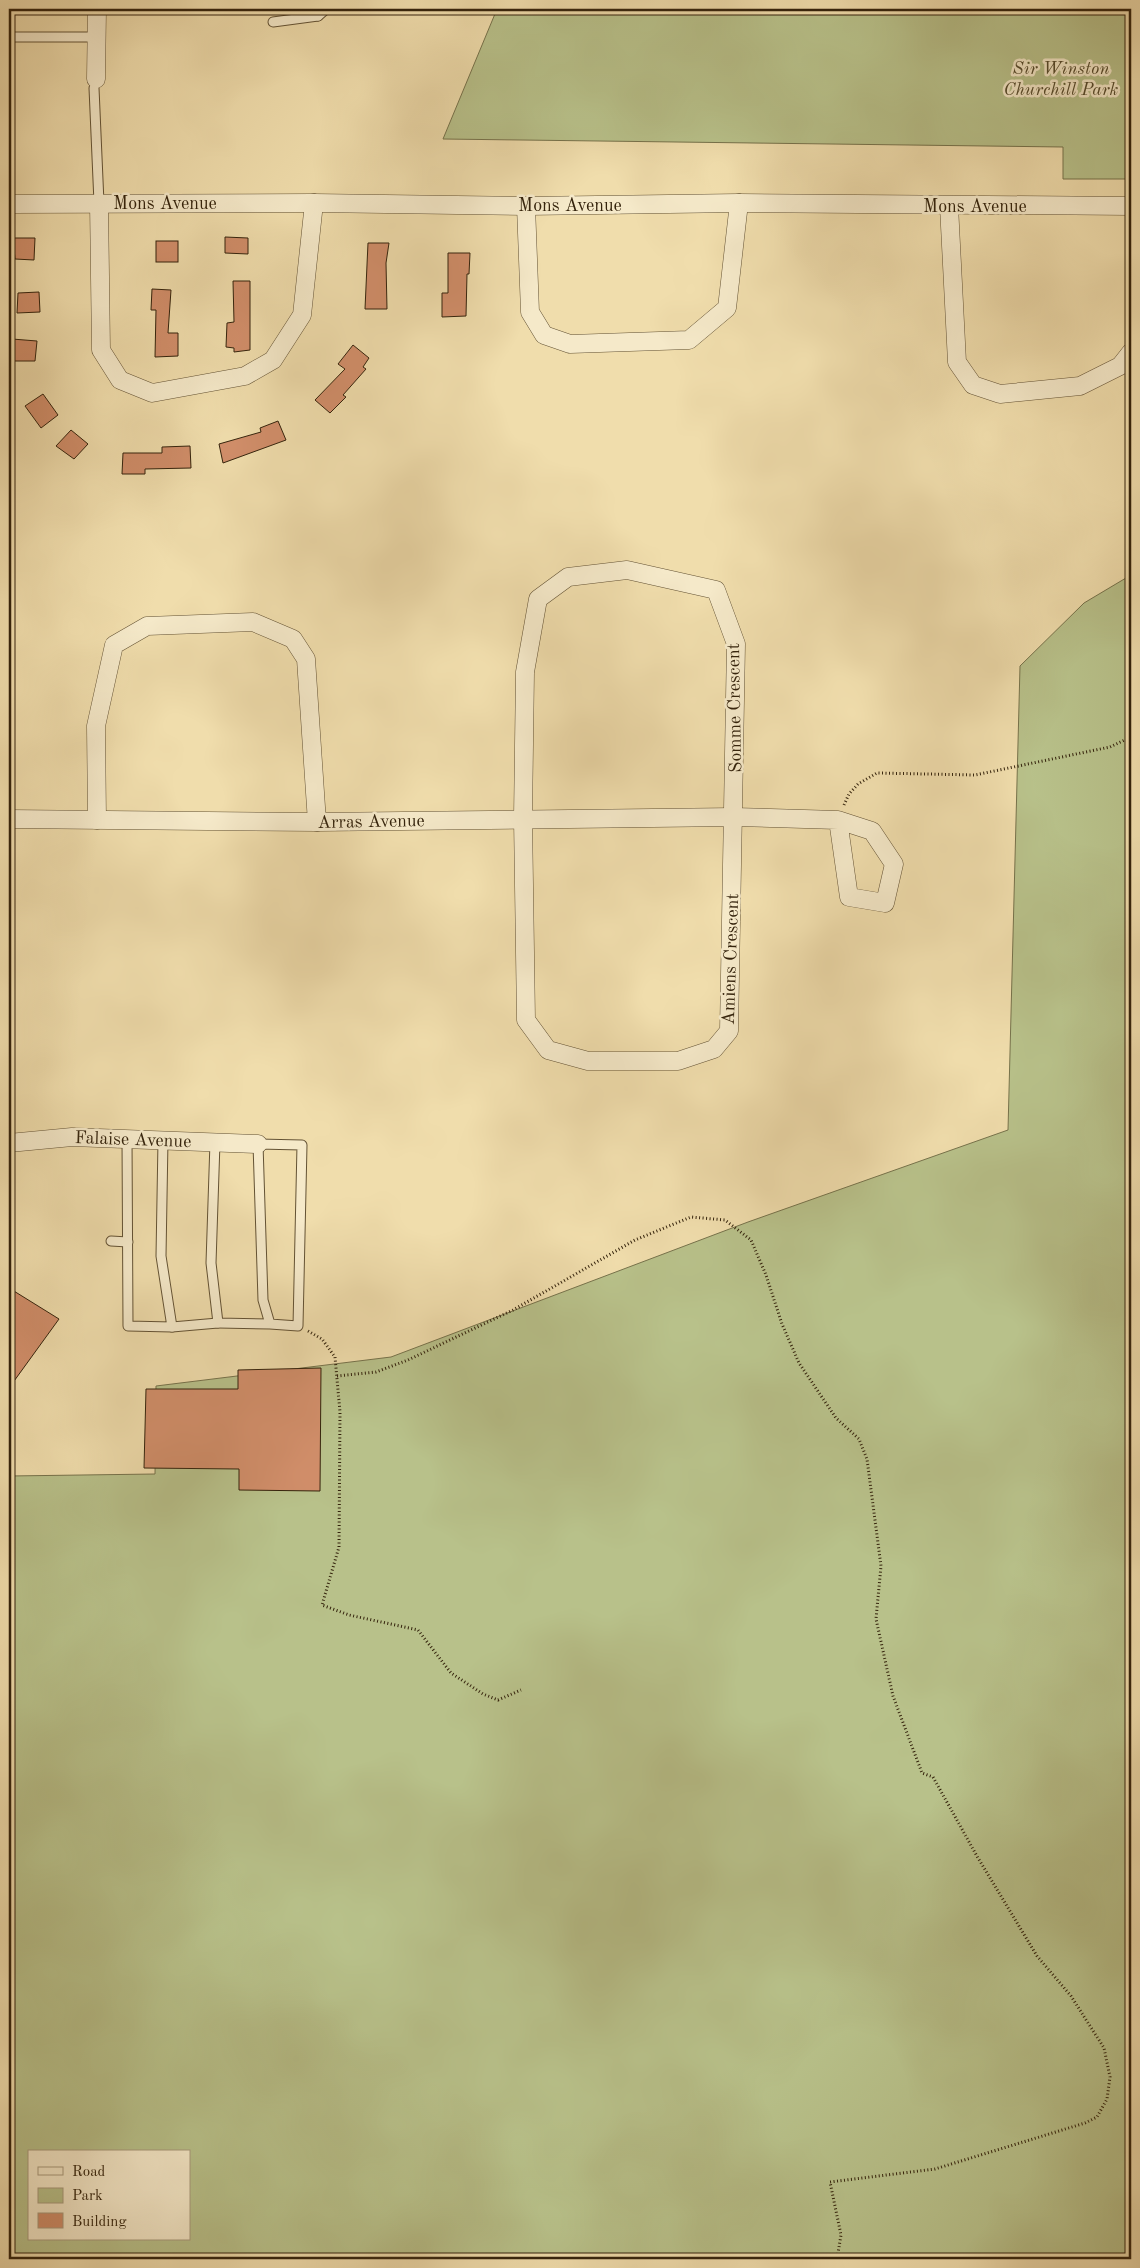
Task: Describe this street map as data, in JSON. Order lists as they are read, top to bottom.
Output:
{
  "streets": {
    "street": [
      "Mons Avenue",
      "Somme Crescent",
      "Arras Avenue",
      "Amiens Crescent",
      "Falaise Avenue"
    ]
  },
  "crossings": [
    ["Somme Crescent", "Arras Avenue"],
    ["Somme Crescent", "Amiens Crescent"],
    ["Arras Avenue", "Amiens Crescent"]
  ],
  "parks": ["Sir Winston Churchill Park"],
  "legend": ["Road", "Park", "Building"]
}
